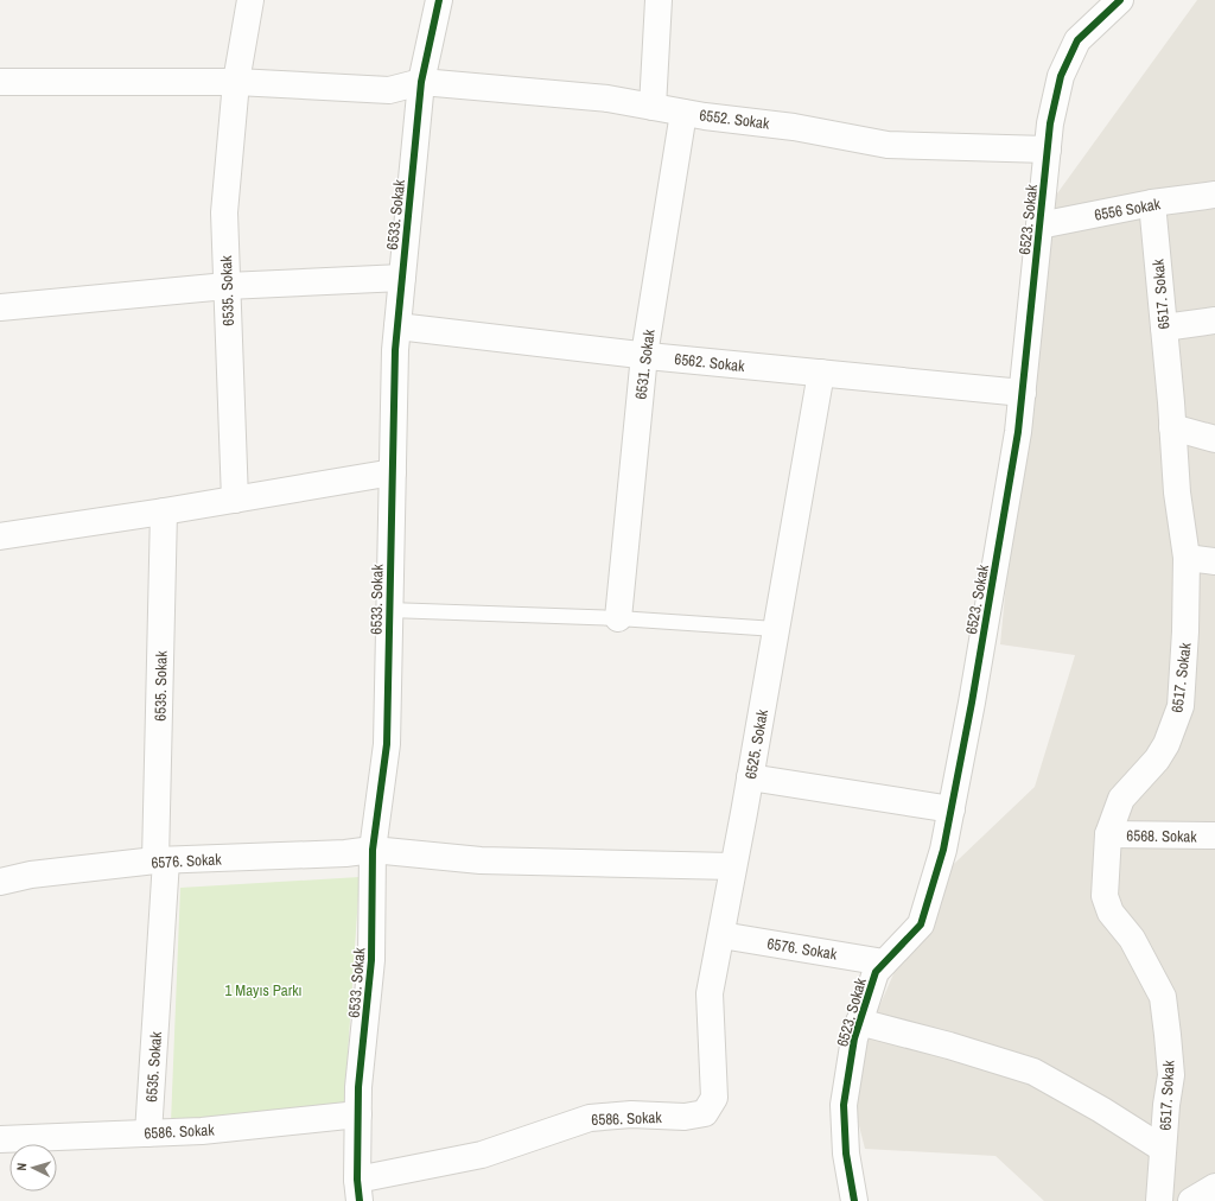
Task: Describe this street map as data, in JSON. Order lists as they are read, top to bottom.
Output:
{
  "streets": {
    "street": [
      "6552. Sokak",
      "6556 Sokak",
      "6533. Sokak",
      "6523. Sokak",
      "6535. Sokak",
      "6517. Sokak",
      "6562. Sokak",
      "6531. Sokak",
      "6525. Sokak",
      "6568. Sokak",
      "6576. Sokak",
      "6586. Sokak"
    ]
  },
  "crossings": [
    ["6552. Sokak", "6533. Sokak"],
    ["6552. Sokak", "6523. Sokak"],
    ["6552. Sokak", "6535. Sokak"],
    ["6552. Sokak", "6531. Sokak"],
    ["6556 Sokak", "6523. Sokak"],
    ["6556 Sokak", "6517. Sokak"],
    ["6533. Sokak", "6562. Sokak"],
    ["6533. Sokak", "6576. Sokak"],
    ["6533. Sokak", "6586. Sokak"],
    ["6523. Sokak", "6562. Sokak"],
    ["6523. Sokak", "6576. Sokak"],
    ["6535. Sokak", "6576. Sokak"],
    ["6535. Sokak", "6586. Sokak"],
    ["6517. Sokak", "6568. Sokak"],
    ["6562. Sokak", "6531. Sokak"],
    ["6562. Sokak", "6525. Sokak"],
    ["6525. Sokak", "6576. Sokak"],
    ["6525. Sokak", "6586. Sokak"]
  ],
  "parks": ["1 Mayıs Parkı"],
  "north": "left"
}
